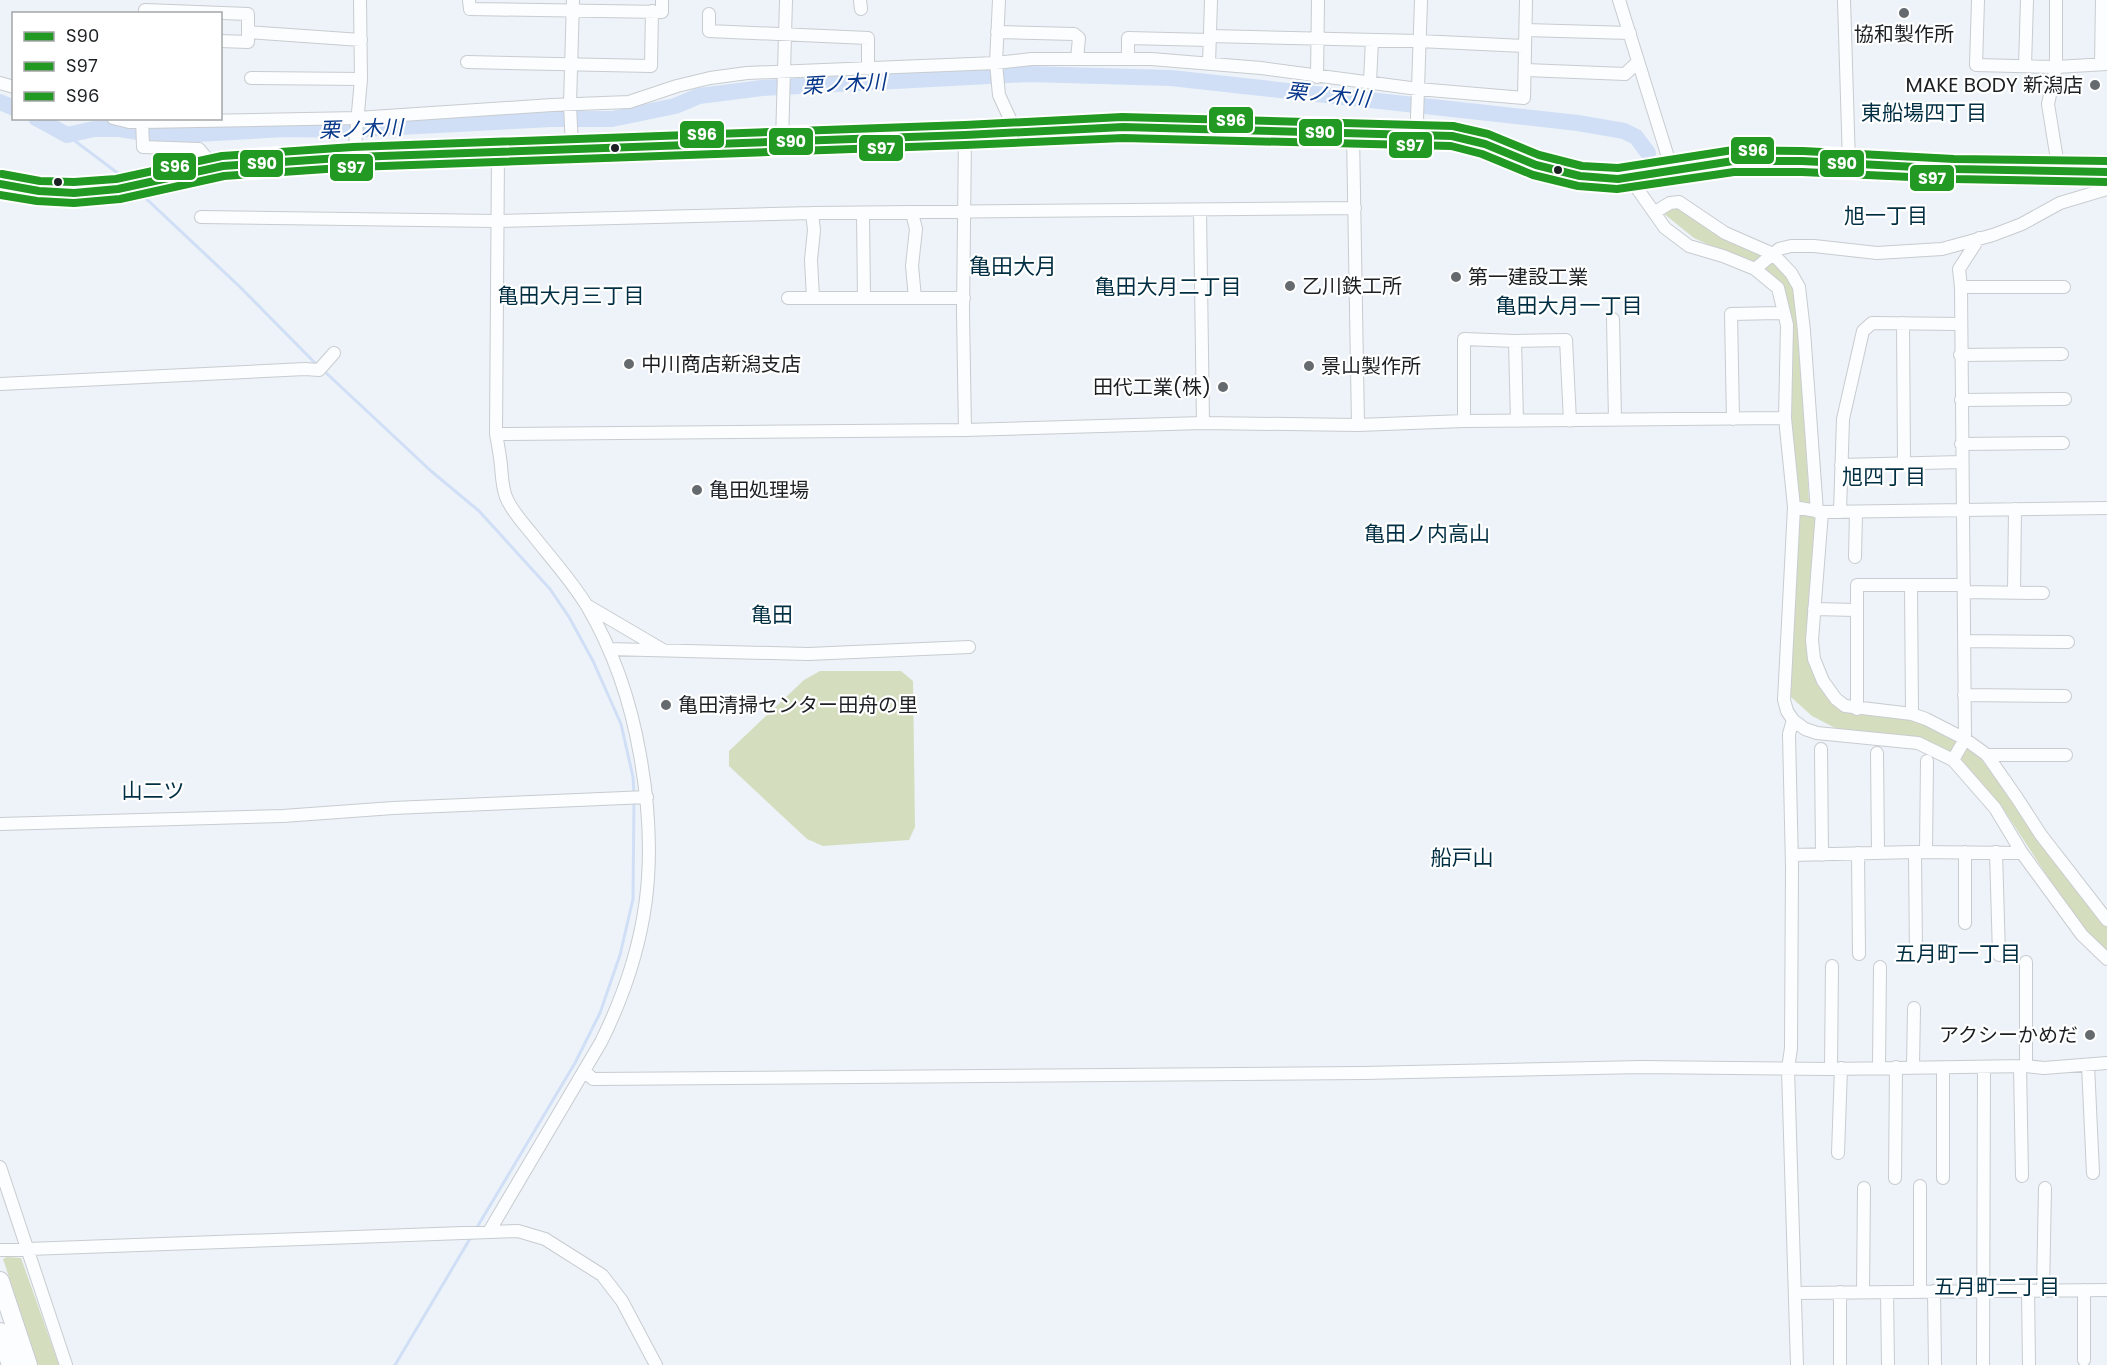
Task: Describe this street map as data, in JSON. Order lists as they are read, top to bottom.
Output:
{
  "districts": [
    "東船場四丁目",
    "旭一丁目",
    "亀田大月",
    "亀田大月二丁目",
    "亀田大月三丁目",
    "亀田大月一丁目",
    "旭四丁目",
    "亀田ノ内高山",
    "亀田",
    "山二ツ",
    "船戸山",
    "五月町一丁目",
    "五月町二丁目"
  ],
  "water": ["栗ノ木川"],
  "places": [
    "協和製作所",
    "MAKE BODY 新潟店",
    "第一建設工業",
    "乙川鉄工所",
    "中川商店新潟支店",
    "景山製作所",
    "田代工業(株)",
    "亀田処理場",
    "亀田清掃センター田舟の里",
    "アクシーかめだ"
  ],
  "lines": ["transit line S96", "transit line S90", "transit line S97"],
  "legend": ["S90", "S97", "S96"]
}
